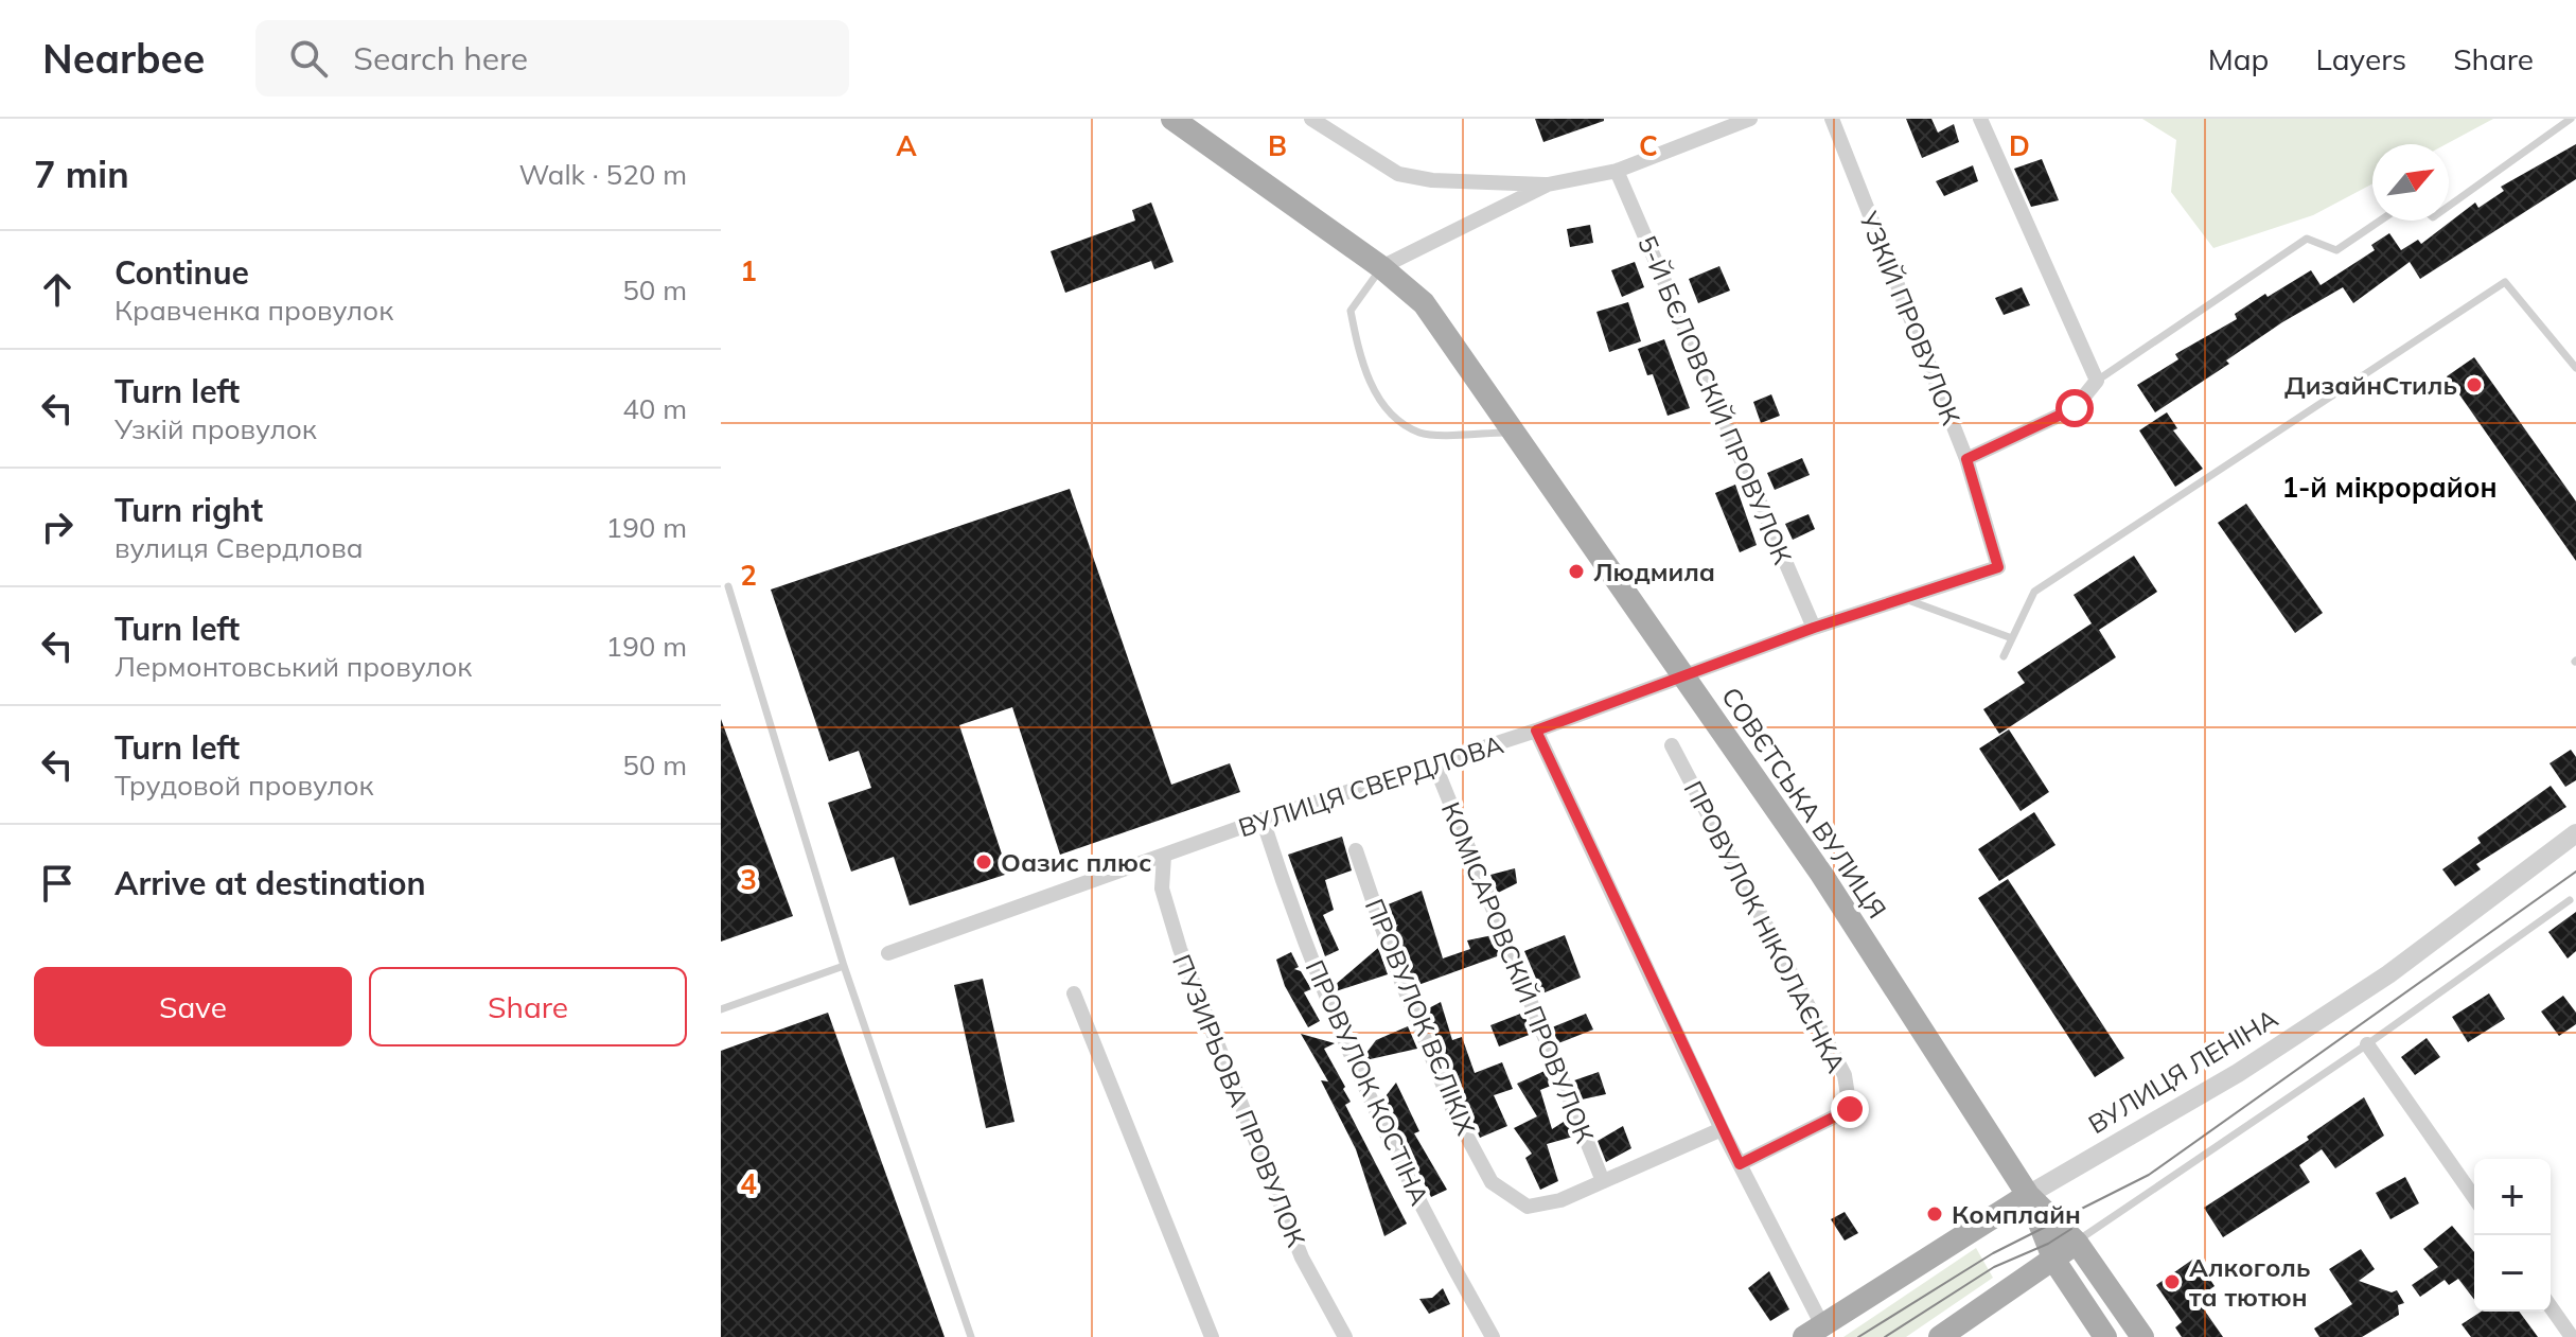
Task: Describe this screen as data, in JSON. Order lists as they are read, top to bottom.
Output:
{
  "streets": {
    "main road": ["СОВЄТСЬКА ВУЛИЦЯ", "ВУЛИЦЯ ЛЕНІНА"],
    "street": [
      "УЗКІЙ ПРОВУЛОК",
      "5-Й БЄЛОВСКІЙ ПРОВУЛОК",
      "ВУЛИЦЯ СВЕРДЛОВА",
      "ПРОВУЛОК НІКОЛАЄНКА",
      "КОМІСАРОВСКІЙ ПРОВУЛОК",
      "ПРОВУЛОК ВЄЛІКІХ",
      "ПРОВУЛОК КОСТІНА",
      "ПУЗИРЬОВА ПРОВУЛОК"
    ]
  },
  "crossings": [
    ["УЗКІЙ ПРОВУЛОК", "ВУЛИЦЯ СВЕРДЛОВА"],
    ["5-Й БЄЛОВСКІЙ ПРОВУЛОК", "ВУЛИЦЯ СВЕРДЛОВА"],
    ["ВУЛИЦЯ СВЕРДЛОВА", "СОВЄТСЬКА ВУЛИЦЯ"],
    ["ВУЛИЦЯ СВЕРДЛОВА", "КОМІСАРОВСКІЙ ПРОВУЛОК"],
    ["ВУЛИЦЯ СВЕРДЛОВА", "ПРОВУЛОК КОСТІНА"],
    ["ВУЛИЦЯ СВЕРДЛОВА", "ПУЗИРЬОВА ПРОВУЛОК"],
    ["СОВЄТСЬКА ВУЛИЦЯ", "ВУЛИЦЯ ЛЕНІНА"],
    ["КОМІСАРОВСКІЙ ПРОВУЛОК", "ПРОВУЛОК ВЄЛІКІХ"]
  ],
  "districts": ["1-й мікрорайон"],
  "places": [
    "ДизайнСтиль",
    "Людмила",
    "Оазис плюс",
    "Комплайн",
    "Алкоголь та тютюн"
  ],
  "north": "top right",
  "page": {
    "header": "Nearbee",
    "search": "Search here",
    "nav": ["Map", "Layers", "Share"],
    "heading": ["7 min", "Walk · 520 m"],
    "list": [
      ["Continue", "Кравченка провулок", "50 m"],
      ["Turn left", "Узкій провулок", "40 m"],
      ["Turn right", "вулиця Свердлова", "190 m"],
      ["Turn left", "Лермонтовський провулок", "190 m"],
      ["Turn left", "Трудовой провулок", "50 m"],
      "Arrive at destination"
    ],
    "buttons": ["Save", "Share"],
    "map_buttons": ["+", "−"]
  },
  "grid": {
    "columns": [
      "A",
      "B",
      "C",
      "D"
    ],
    "rows": [
      "1",
      "2",
      "3",
      "4"
    ]
  }
}
